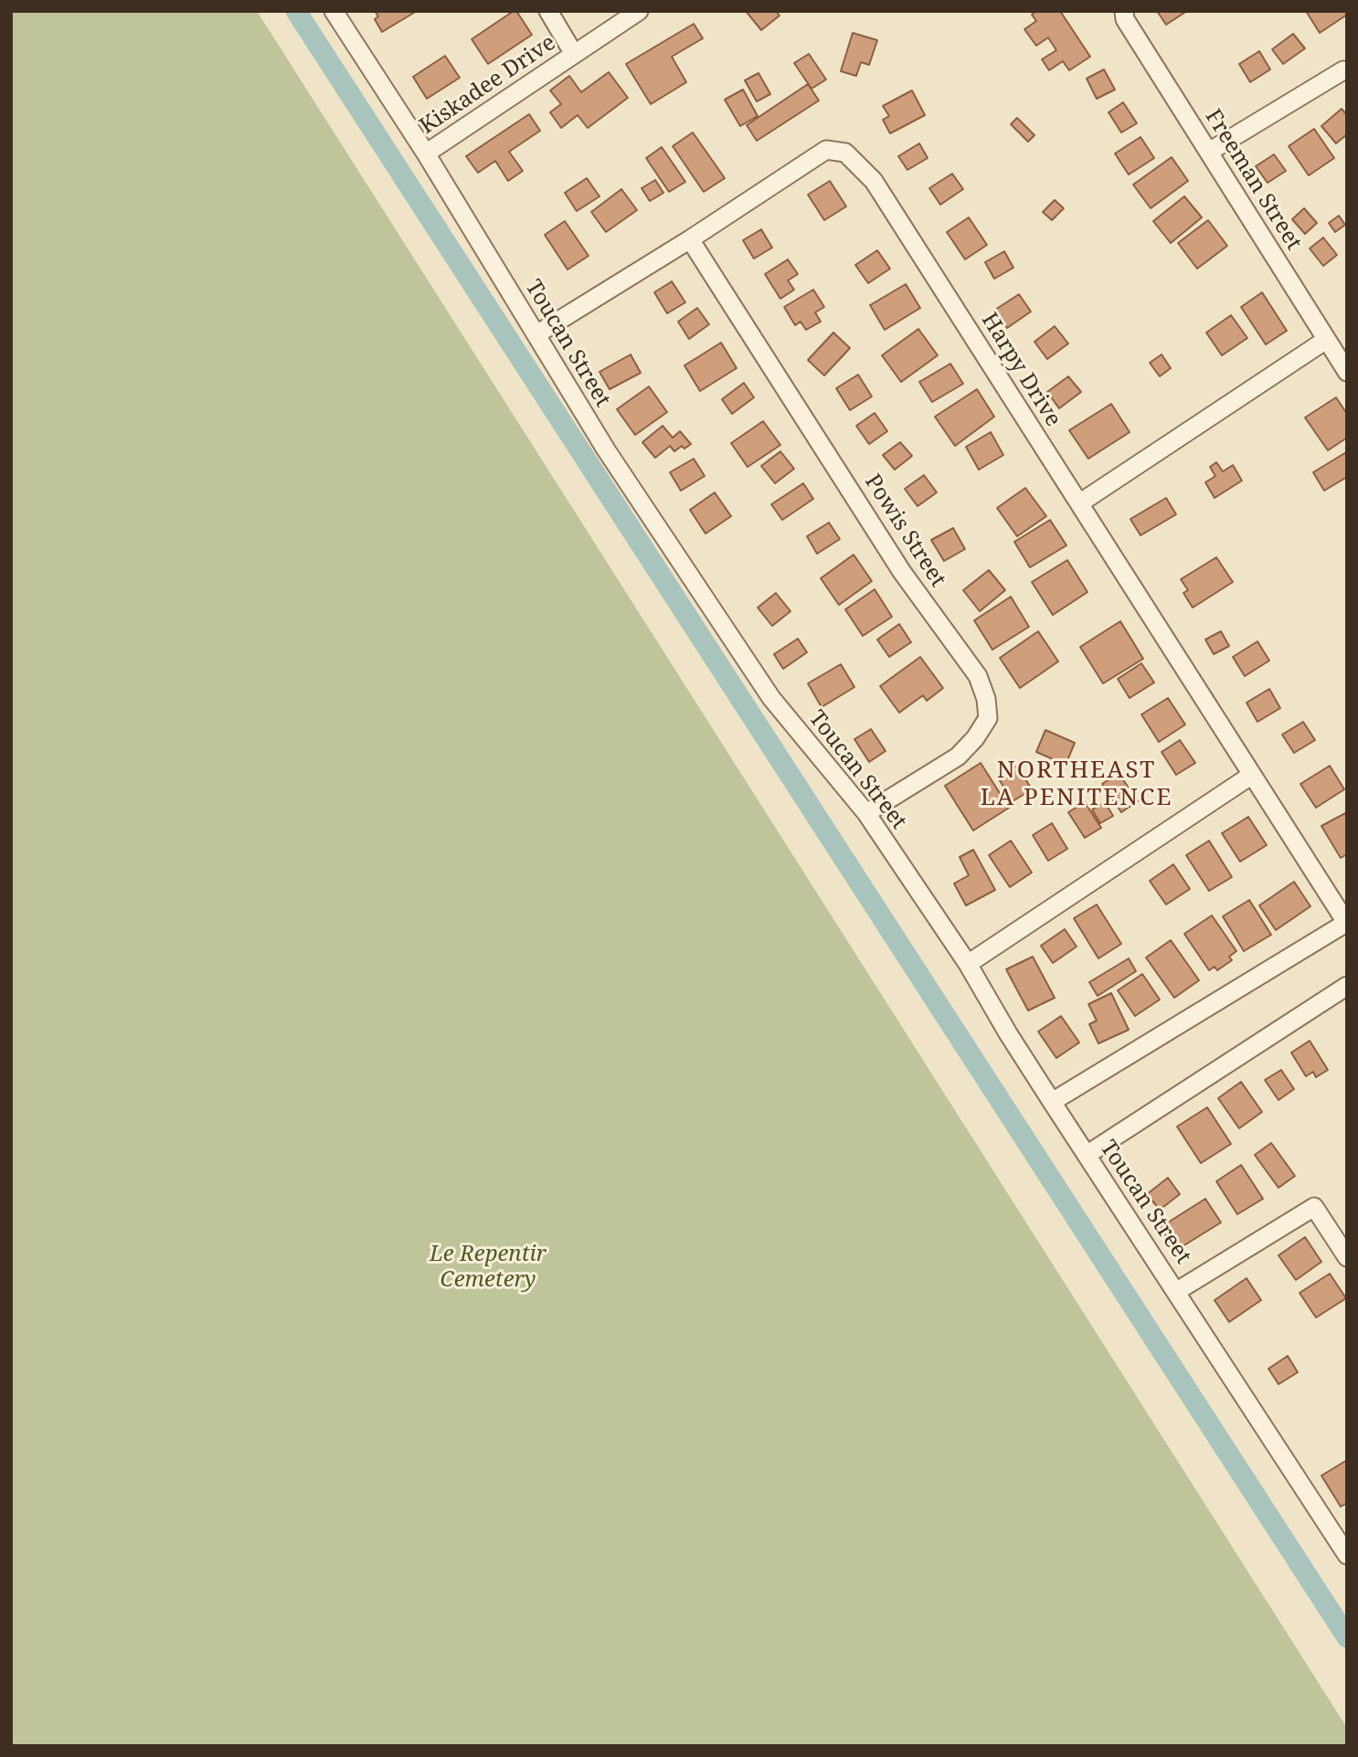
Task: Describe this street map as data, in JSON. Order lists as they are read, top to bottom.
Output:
{
  "streets": {
    "street": [
      "Kiskadee Drive",
      "Freeman Street",
      "Toucan Street",
      "Harpy Drive",
      "Powis Street"
    ]
  },
  "crossings": [
    ["Kiskadee Drive", "Toucan Street"],
    ["Toucan Street", "Harpy Drive"],
    ["Toucan Street", "Powis Street"],
    ["Harpy Drive", "Powis Street"]
  ],
  "districts": ["NORTHEAST LA PENITENCE"],
  "parks": ["Le Repentir Cemetery"]
}
